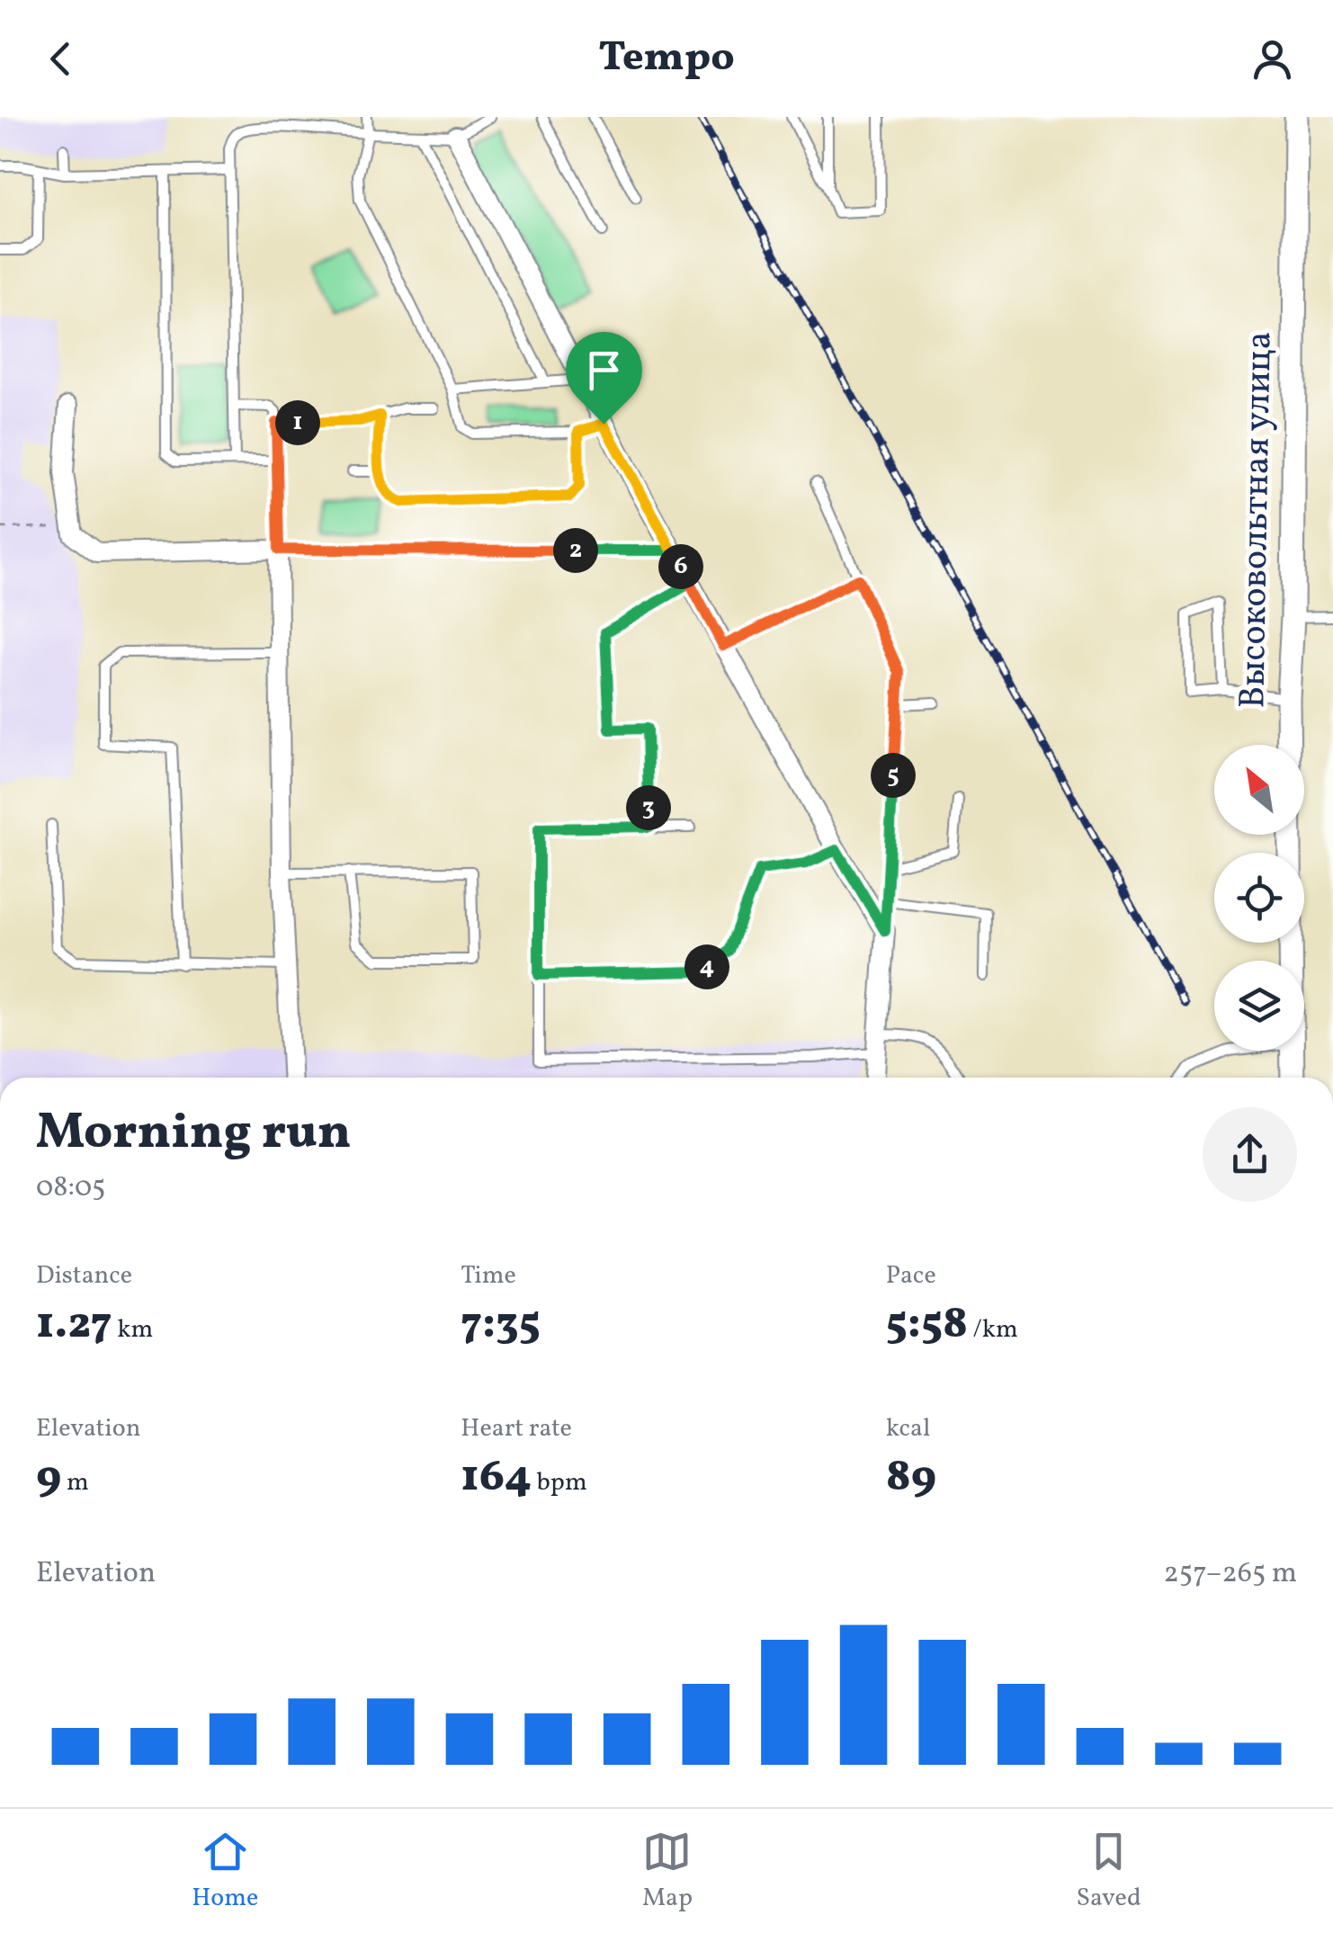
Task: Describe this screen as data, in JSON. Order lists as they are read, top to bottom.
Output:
{
  "streets": {
    "street": ["Высоковольтная улица"]
  },
  "north": "top left",
  "page": {
    "header": "Tempo",
    "pins": [
      "1",
      "2",
      "6",
      "5",
      "3",
      "4"
    ],
    "heading": ["Morning run", "08:05"],
    "stats": [
      ["Distance", "1.27 km"],
      ["Time", "7:35"],
      ["Pace", "5:58 /km"],
      ["Elevation", "9 m"],
      ["Heart rate", "164 bpm"],
      ["kcal", "89"]
    ],
    "chart": ["Elevation", "257–265 m"],
    "tabs": ["Home", "Map", "Saved"]
  }
}
